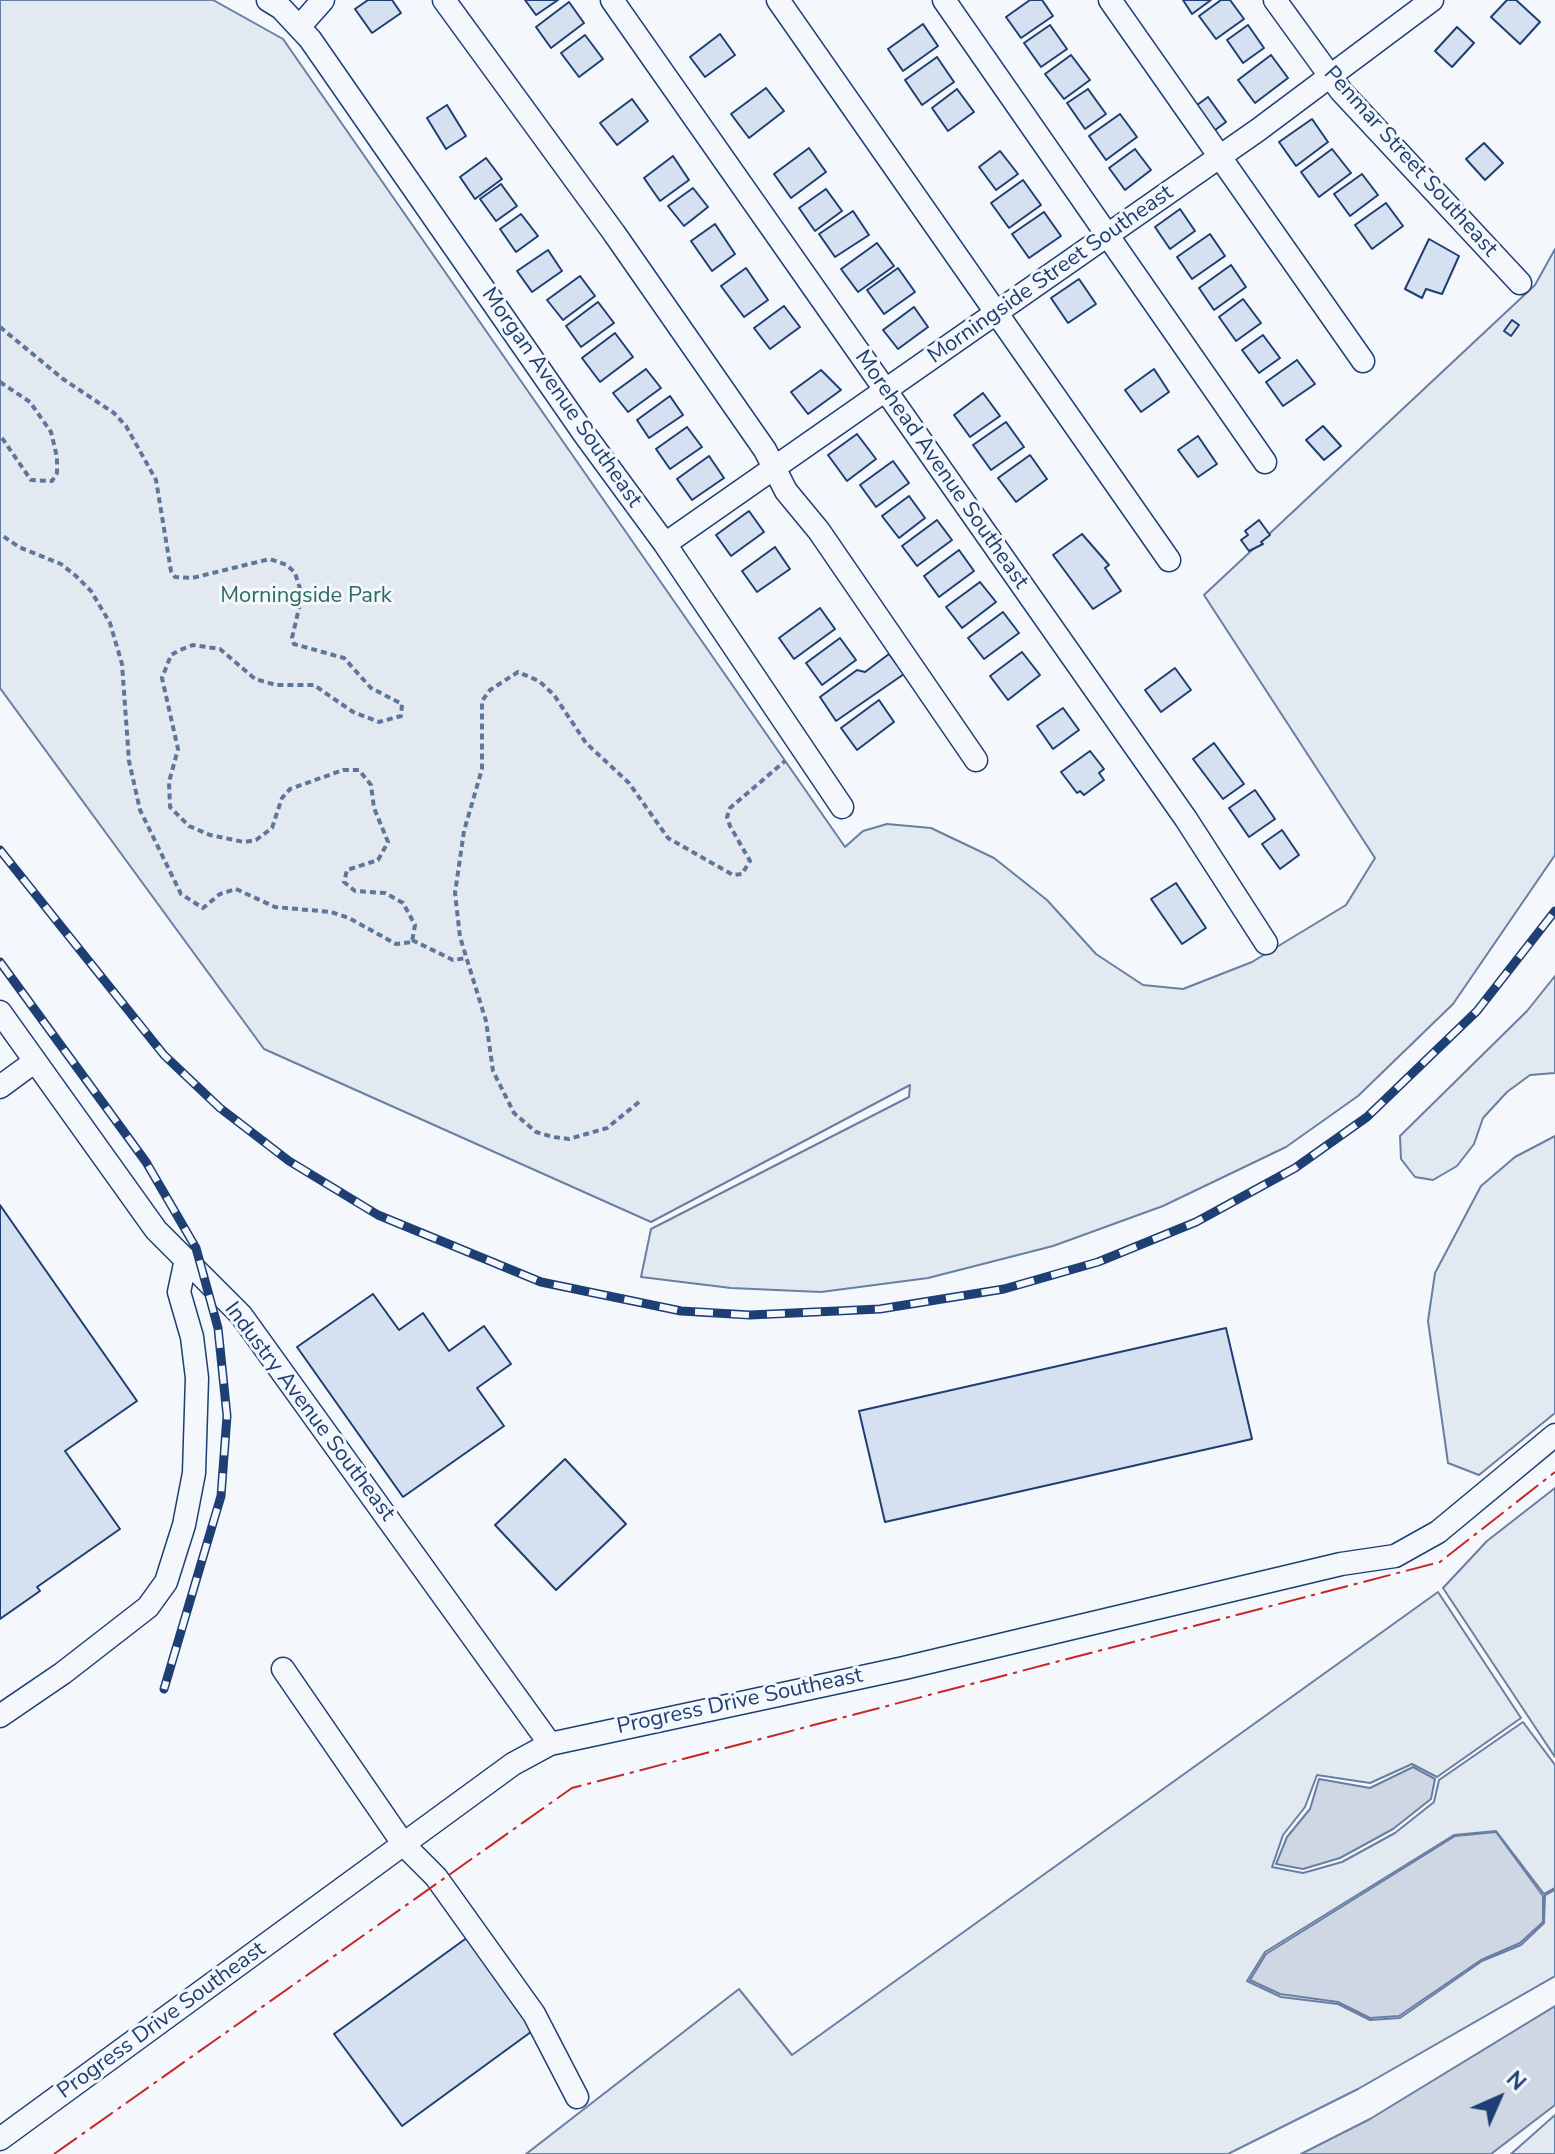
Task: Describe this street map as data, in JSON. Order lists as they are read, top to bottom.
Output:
{
  "streets": {
    "street": [
      "Penmar Street Southeast",
      "Morningside Street Southeast",
      "Morgan Avenue Southeast",
      "Morehead Avenue Southeast",
      "Industry Avenue Southeast",
      "Progress Drive Southeast"
    ]
  },
  "crossings": [
    ["Penmar Street Southeast", "Morningside Street Southeast"],
    ["Morningside Street Southeast", "Morgan Avenue Southeast"],
    ["Morningside Street Southeast", "Morehead Avenue Southeast"],
    ["Industry Avenue Southeast", "Progress Drive Southeast"]
  ],
  "parks": ["Morningside Park"],
  "north": "top right"
}
